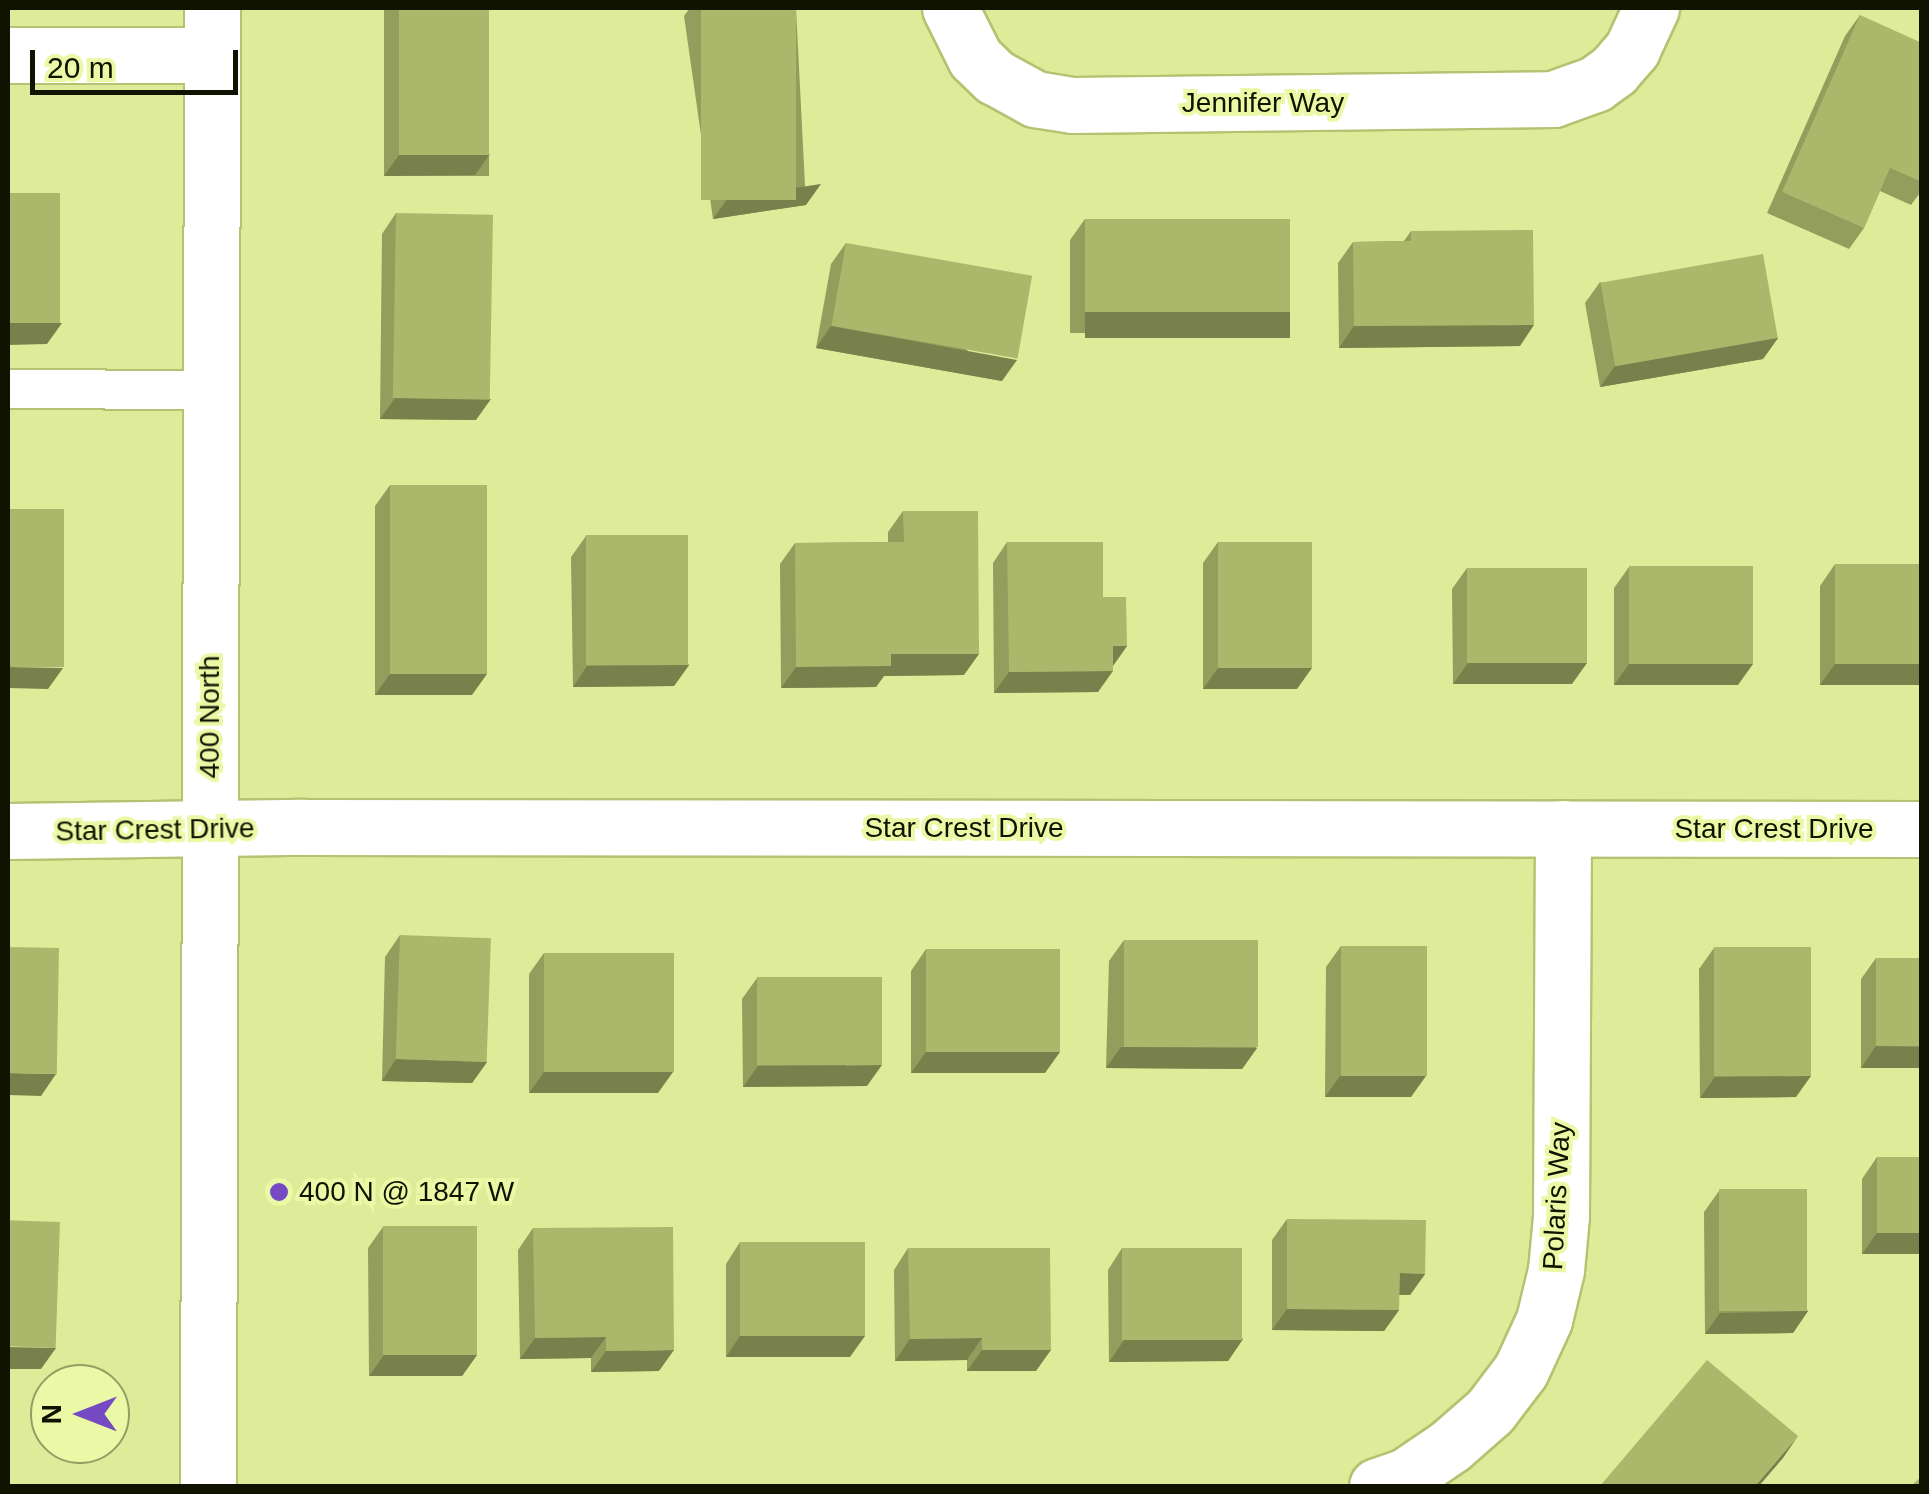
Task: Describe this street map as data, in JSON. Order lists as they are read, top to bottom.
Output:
{
  "streets": {
    "street": [
      "Jennifer Way",
      "400 North",
      "Star Crest Drive",
      "Polaris Way"
    ]
  },
  "crossings": [
    ["400 North", "Star Crest Drive"],
    ["Star Crest Drive", "Polaris Way"]
  ],
  "places": ["400 N @ 1847 W"],
  "scale_bar": "20 m",
  "north": "left"
}
